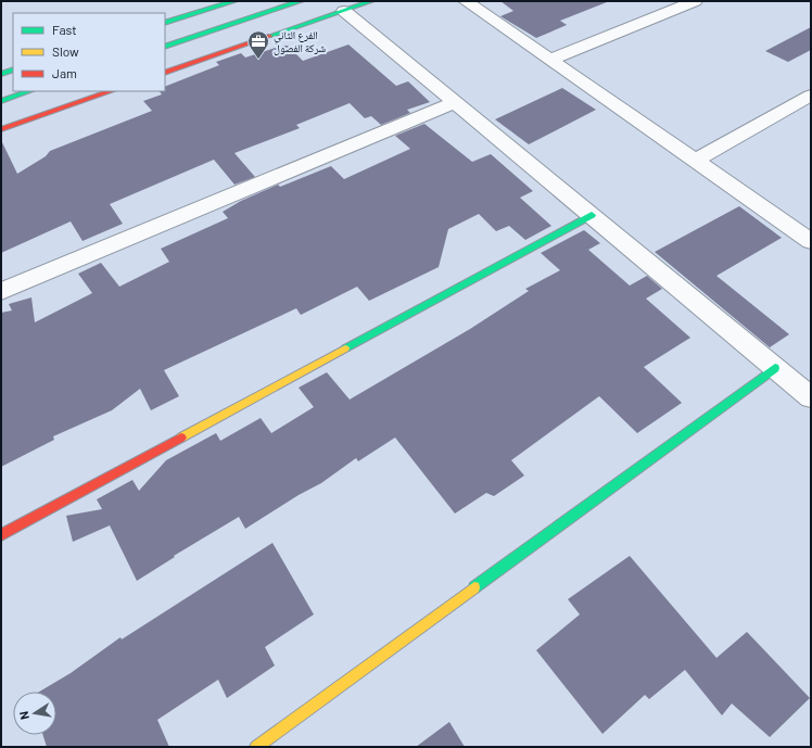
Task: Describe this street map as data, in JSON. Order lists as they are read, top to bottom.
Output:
{
  "places": {
    "office": ["الفرع الثاني شركة الفصول"]
  },
  "legend": ["Fast", "Slow", "Jam"],
  "north": "left"
}
